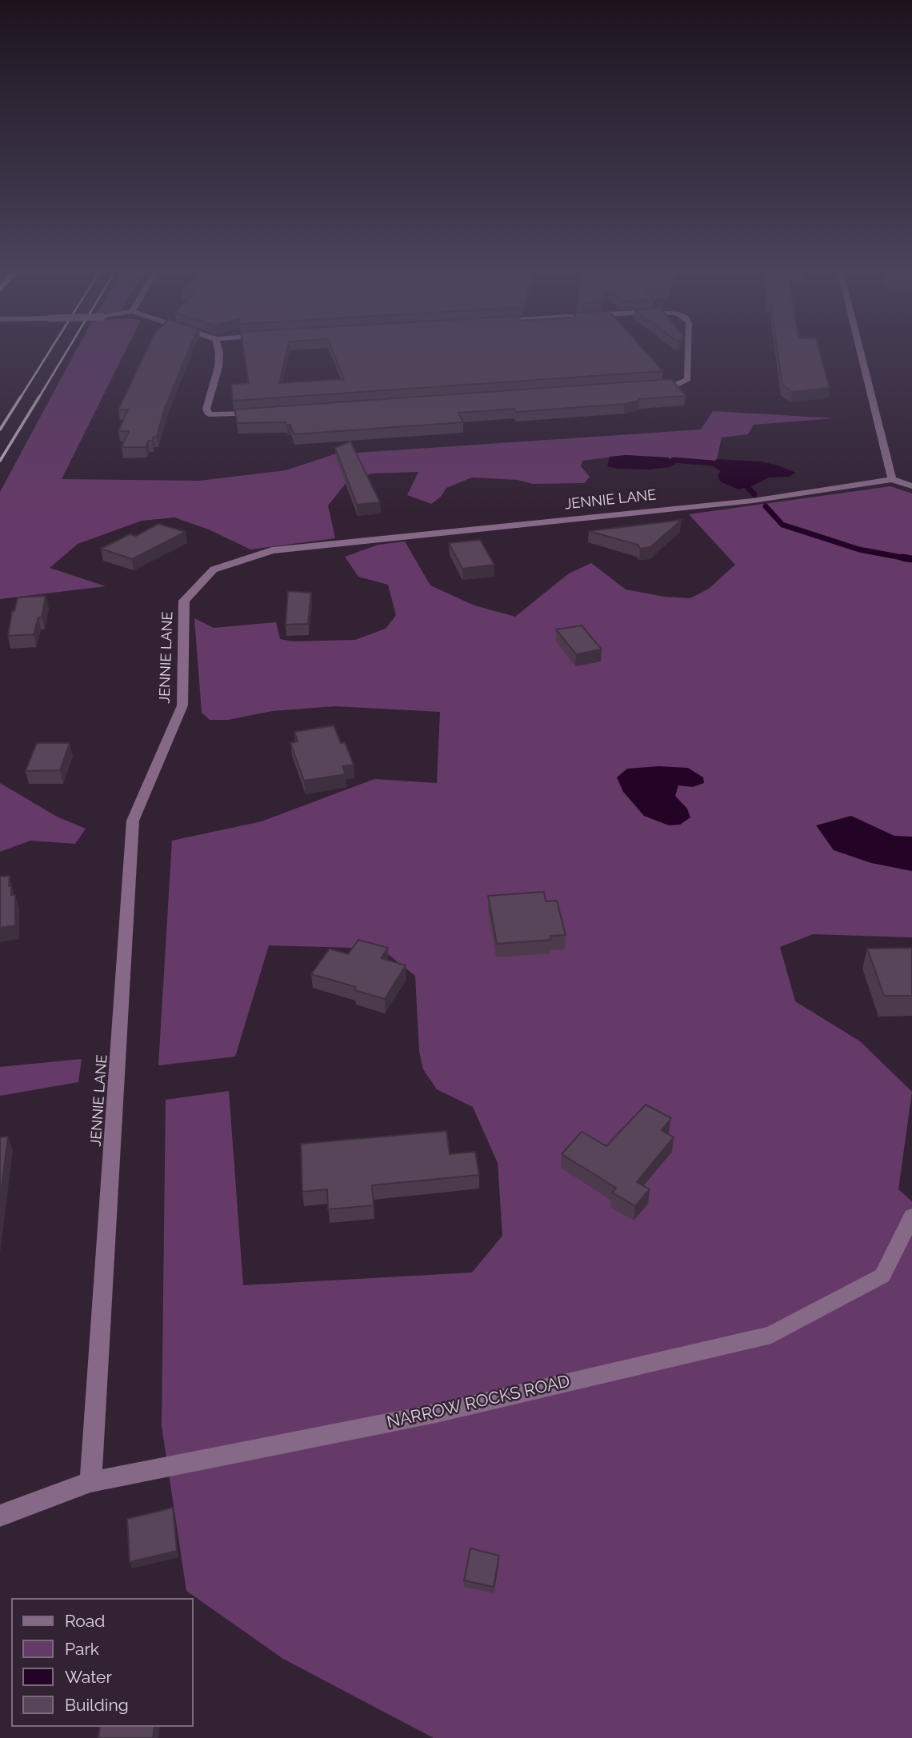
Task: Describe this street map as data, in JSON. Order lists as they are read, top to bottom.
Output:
{
  "streets": {
    "street": ["JENNIE LANE", "NARROW ROCKS ROAD"]
  },
  "crossings": [
    ["JENNIE LANE", "NARROW ROCKS ROAD"]
  ],
  "legend": [
    "Road",
    "Park",
    "Water",
    "Building"
  ]
}
